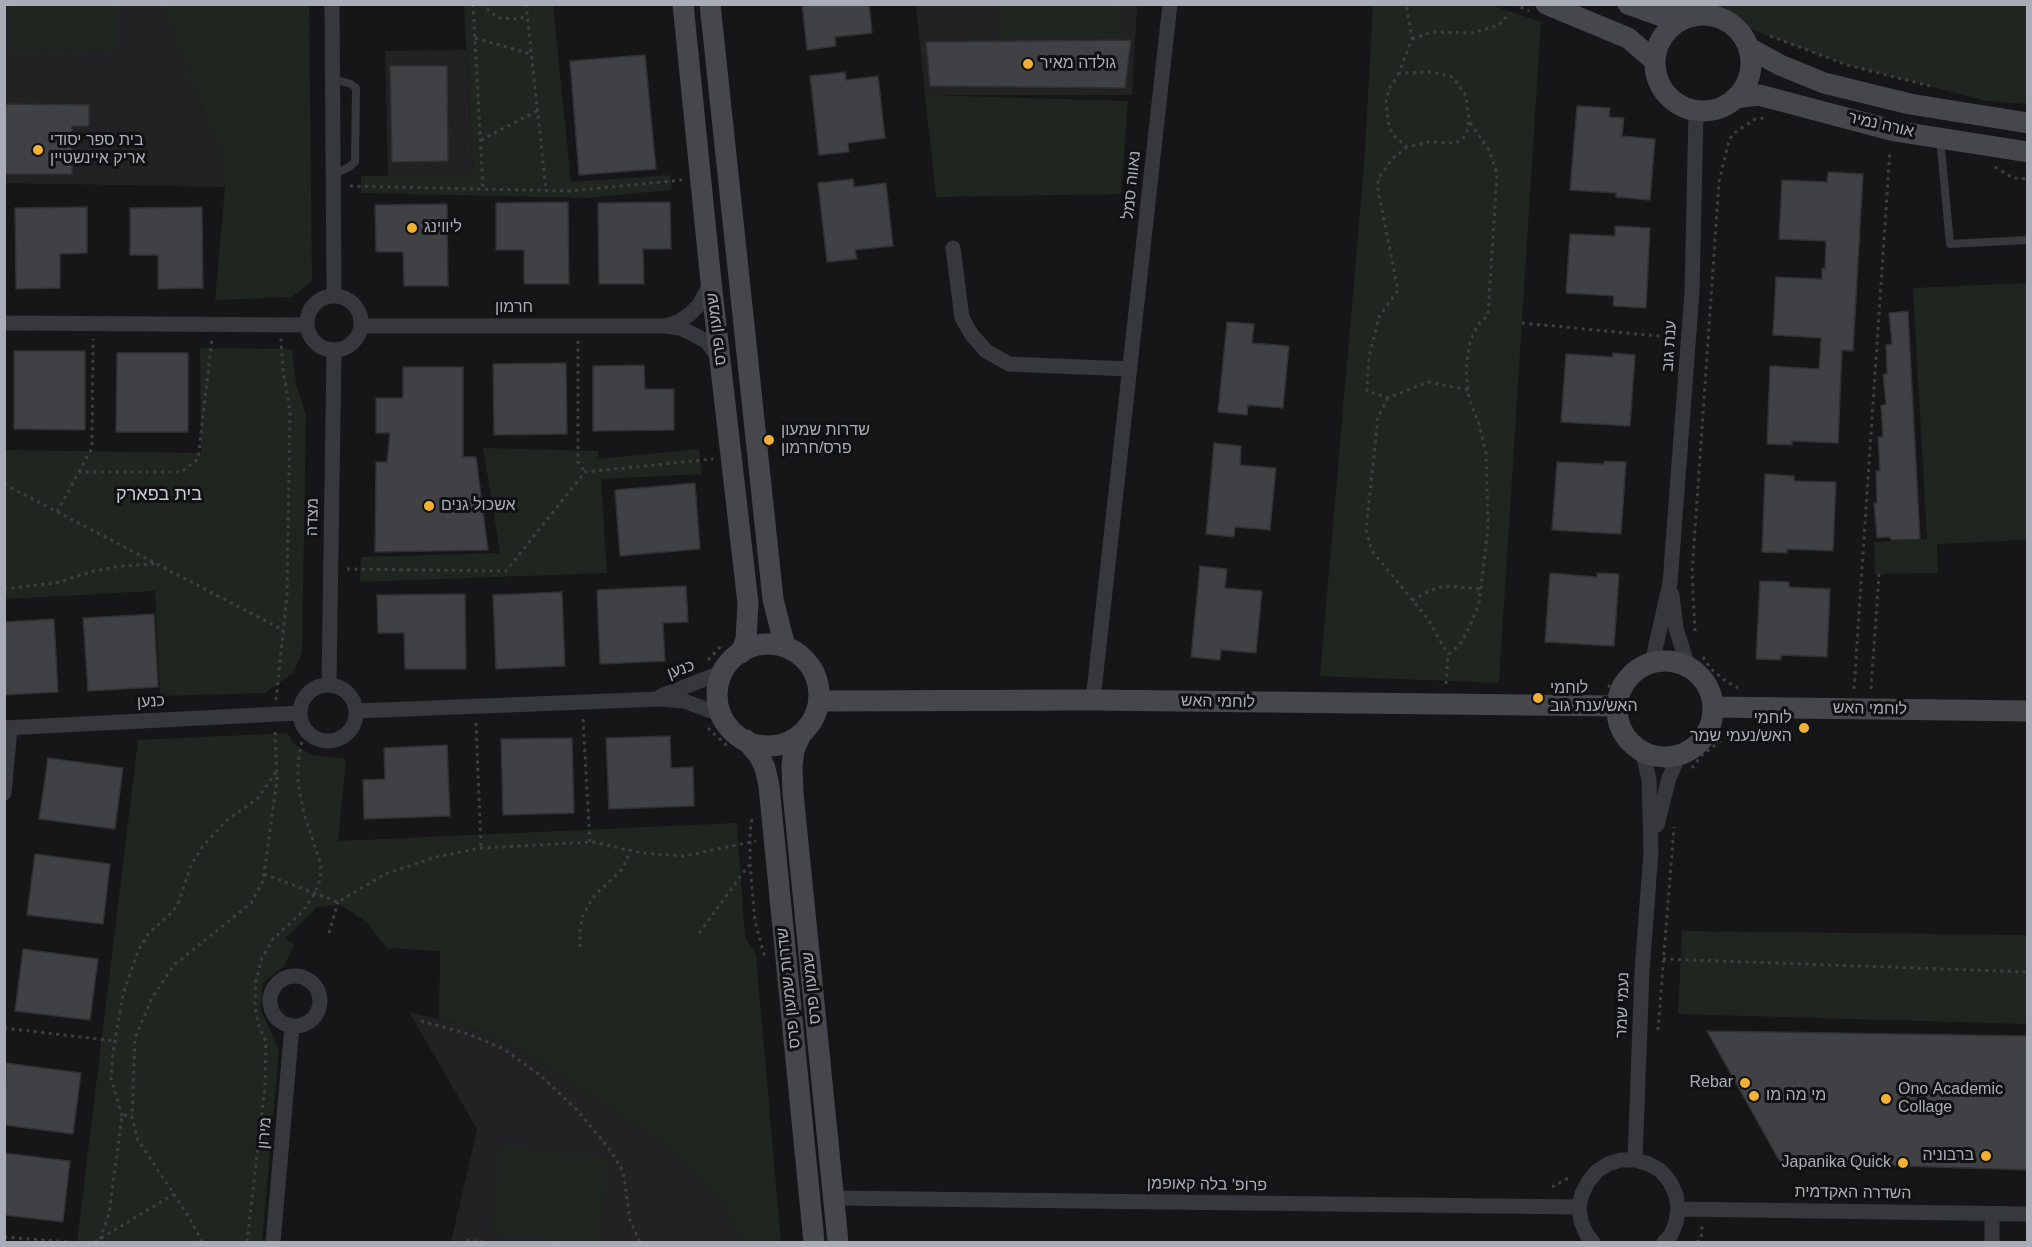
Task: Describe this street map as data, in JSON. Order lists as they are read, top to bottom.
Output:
{
  "streets": {
    "street": [
      "אורה נמיר",
      "נאווה סמל",
      "חרמון",
      "שמעון פרס",
      "ענת גוב",
      "מצדה",
      "כנען",
      "לוחמי האש",
      "שדרות שמעון פרס",
      "נעמי שמר",
      "מירון",
      "פרופ' בלה קאופמן",
      "השדרה האקדמית"
    ]
  },
  "crossings": [
    ["אורה נמיר", "ענת גוב"],
    ["נאווה סמל", "לוחמי האש"],
    ["חרמון", "שמעון פרס"],
    ["חרמון", "מצדה"],
    ["שמעון פרס", "כנען"],
    ["שמעון פרס", "לוחמי האש"],
    ["שמעון פרס", "שדרות שמעון פרס"],
    ["שמעון פרס", "פרופ' בלה קאופמן"],
    ["ענת גוב", "לוחמי האש"],
    ["ענת גוב", "נעמי שמר"],
    ["מצדה", "כנען"],
    ["כנען", "לוחמי האש"],
    ["כנען", "שדרות שמעון פרס"],
    ["לוחמי האש", "שדרות שמעון פרס"],
    ["לוחמי האש", "נעמי שמר"]
  ],
  "districts": ["בית בפארק"],
  "places": [
    "גולדה מאיר",
    "בית ספר יסודי אריק איינשטיין",
    "ליווינג",
    "שדרות שמעון פרס/חרמון",
    "אשכול גנים",
    "לוחמי האש/ענת גוב",
    "לוחמי האש/נעמי שמר",
    "Rebar",
    "מי מה מו",
    "Ono Academic Collage",
    "ברבוניה",
    "Japanika Quick"
  ]
}
